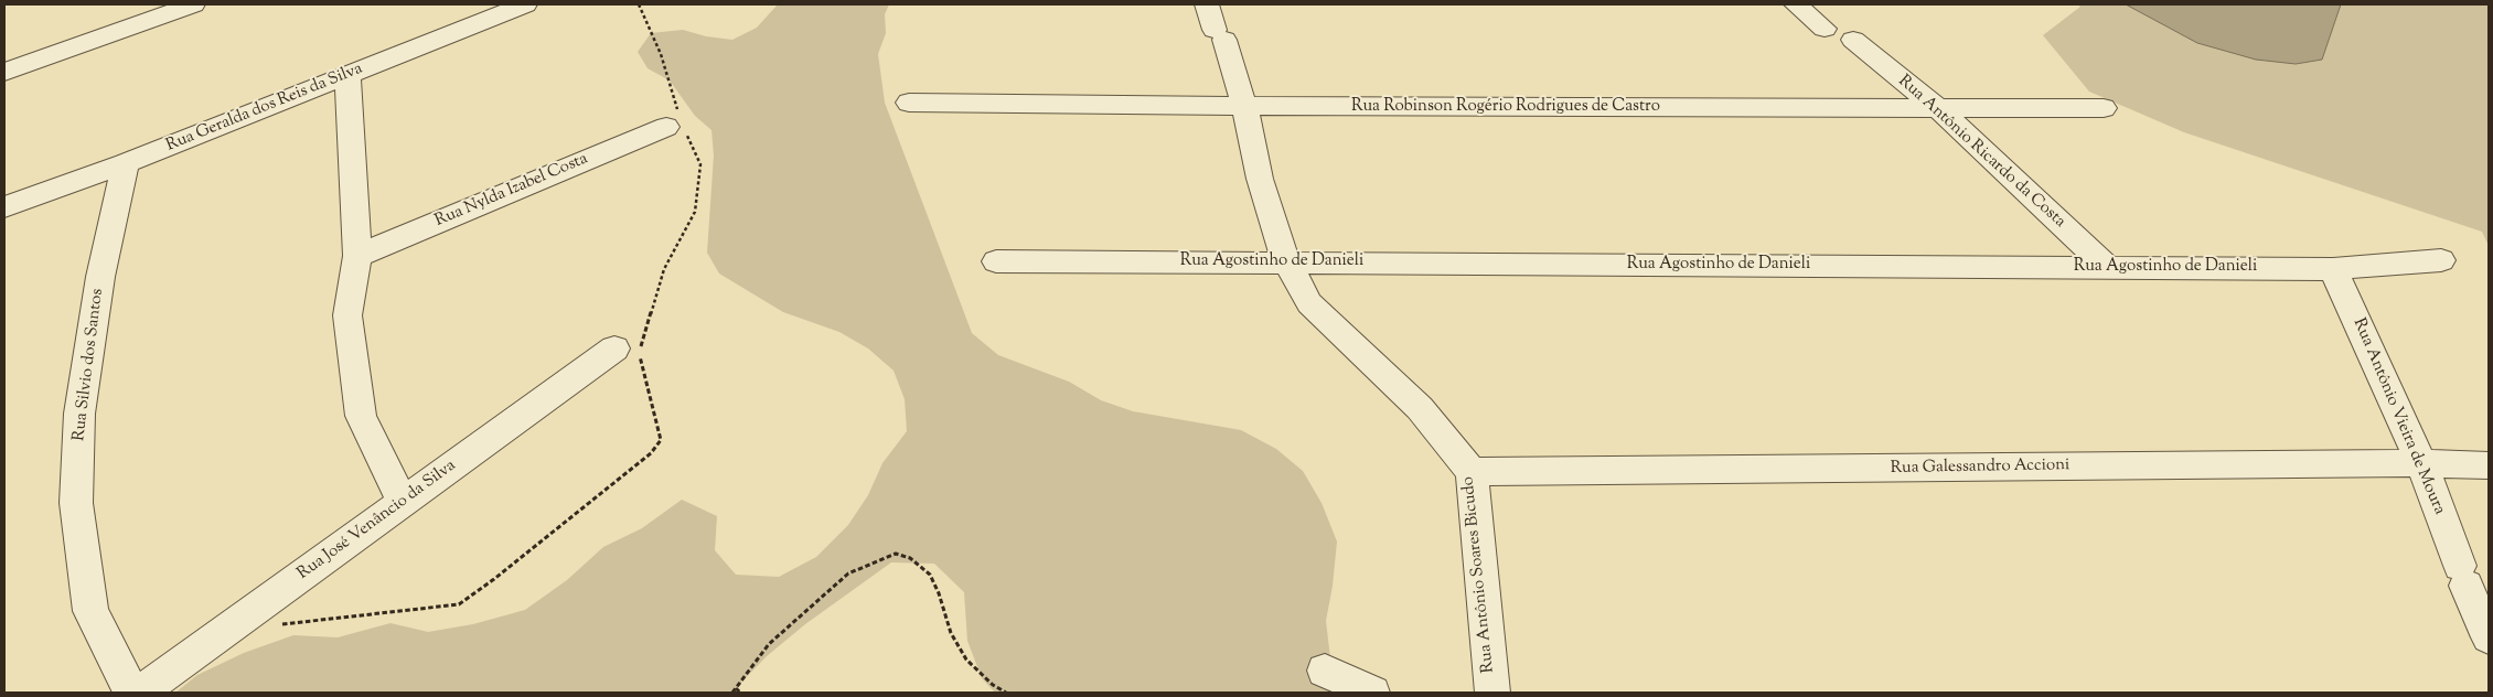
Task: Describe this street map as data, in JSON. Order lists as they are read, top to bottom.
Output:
{
  "streets": {
    "street": [
      "Rua Robinson Rogério Rodrigues de Castro",
      "Rua Geralda dos Reis da Silva",
      "Rua Antônio Ricardo da Costa",
      "Rua Nylda Izabel Costa",
      "Rua Agostinho de Danieli",
      "Rua Silvio dos Santos",
      "Rua Antônio Vieira de Moura",
      "Rua Galessandro Accioni",
      "Rua José Venâncio da Silva",
      "Rua Antônio Soares Bicudo"
    ]
  },
  "crossings": [
    ["Rua Robinson Rogério Rodrigues de Castro", "Rua Antônio Ricardo da Costa"],
    ["Rua Robinson Rogério Rodrigues de Castro", "Rua Antônio Soares Bicudo"],
    ["Rua Geralda dos Reis da Silva", "Rua Silvio dos Santos"],
    ["Rua Antônio Ricardo da Costa", "Rua Agostinho de Danieli"],
    ["Rua Agostinho de Danieli", "Rua Antônio Vieira de Moura"],
    ["Rua Agostinho de Danieli", "Rua Antônio Soares Bicudo"],
    ["Rua Antônio Vieira de Moura", "Rua Galessandro Accioni"],
    ["Rua Galessandro Accioni", "Rua Antônio Soares Bicudo"]
  ]
}
